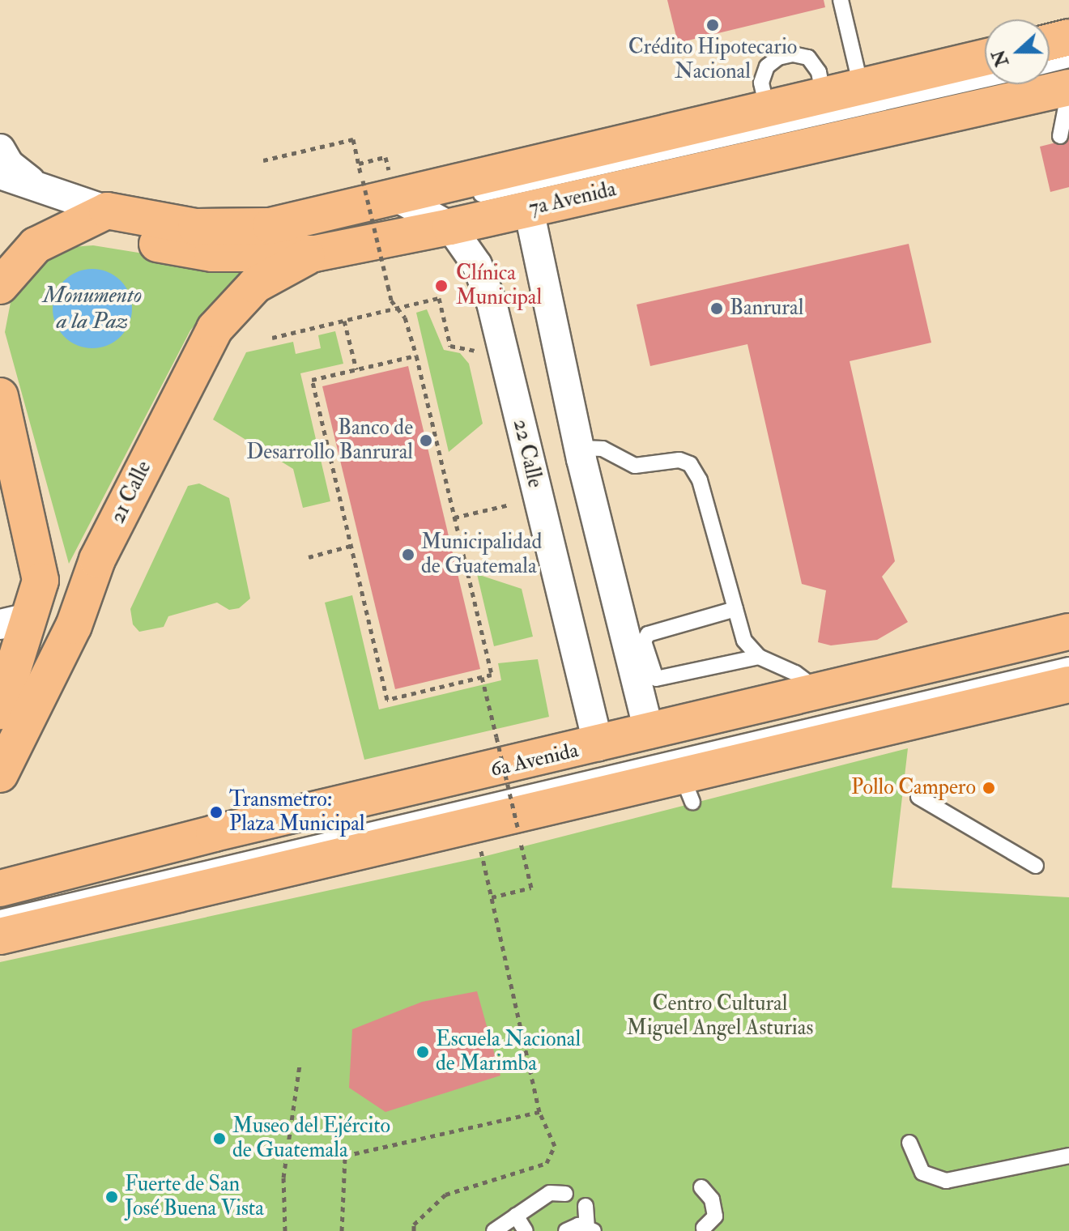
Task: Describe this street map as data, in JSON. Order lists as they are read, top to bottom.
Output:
{
  "streets": {
    "main road": ["7a Avenida", "21 Calle", "6a Avenida"],
    "street": ["22 Calle"]
  },
  "crossings": [
    ["7a Avenida", "22 Calle"],
    ["7a Avenida", "21 Calle"],
    ["22 Calle", "6a Avenida"]
  ],
  "water": ["Monumento a la Paz"],
  "parks": ["Centro Cultural Miguel Angel Asturias"],
  "places": [
    "Crédito Hipotecario Nacional",
    "Clínica Municipal",
    "Banrural",
    "Banco de Desarrollo Banrural",
    "Municipalidad de Guatemala",
    "Pollo Campero",
    "Transmetro: Plaza Municipal",
    "Escuela Nacional de Marimba",
    "Museo del Ejército de Guatemala",
    "Fuerte de San José Buena Vista"
  ],
  "north": "left"
}
